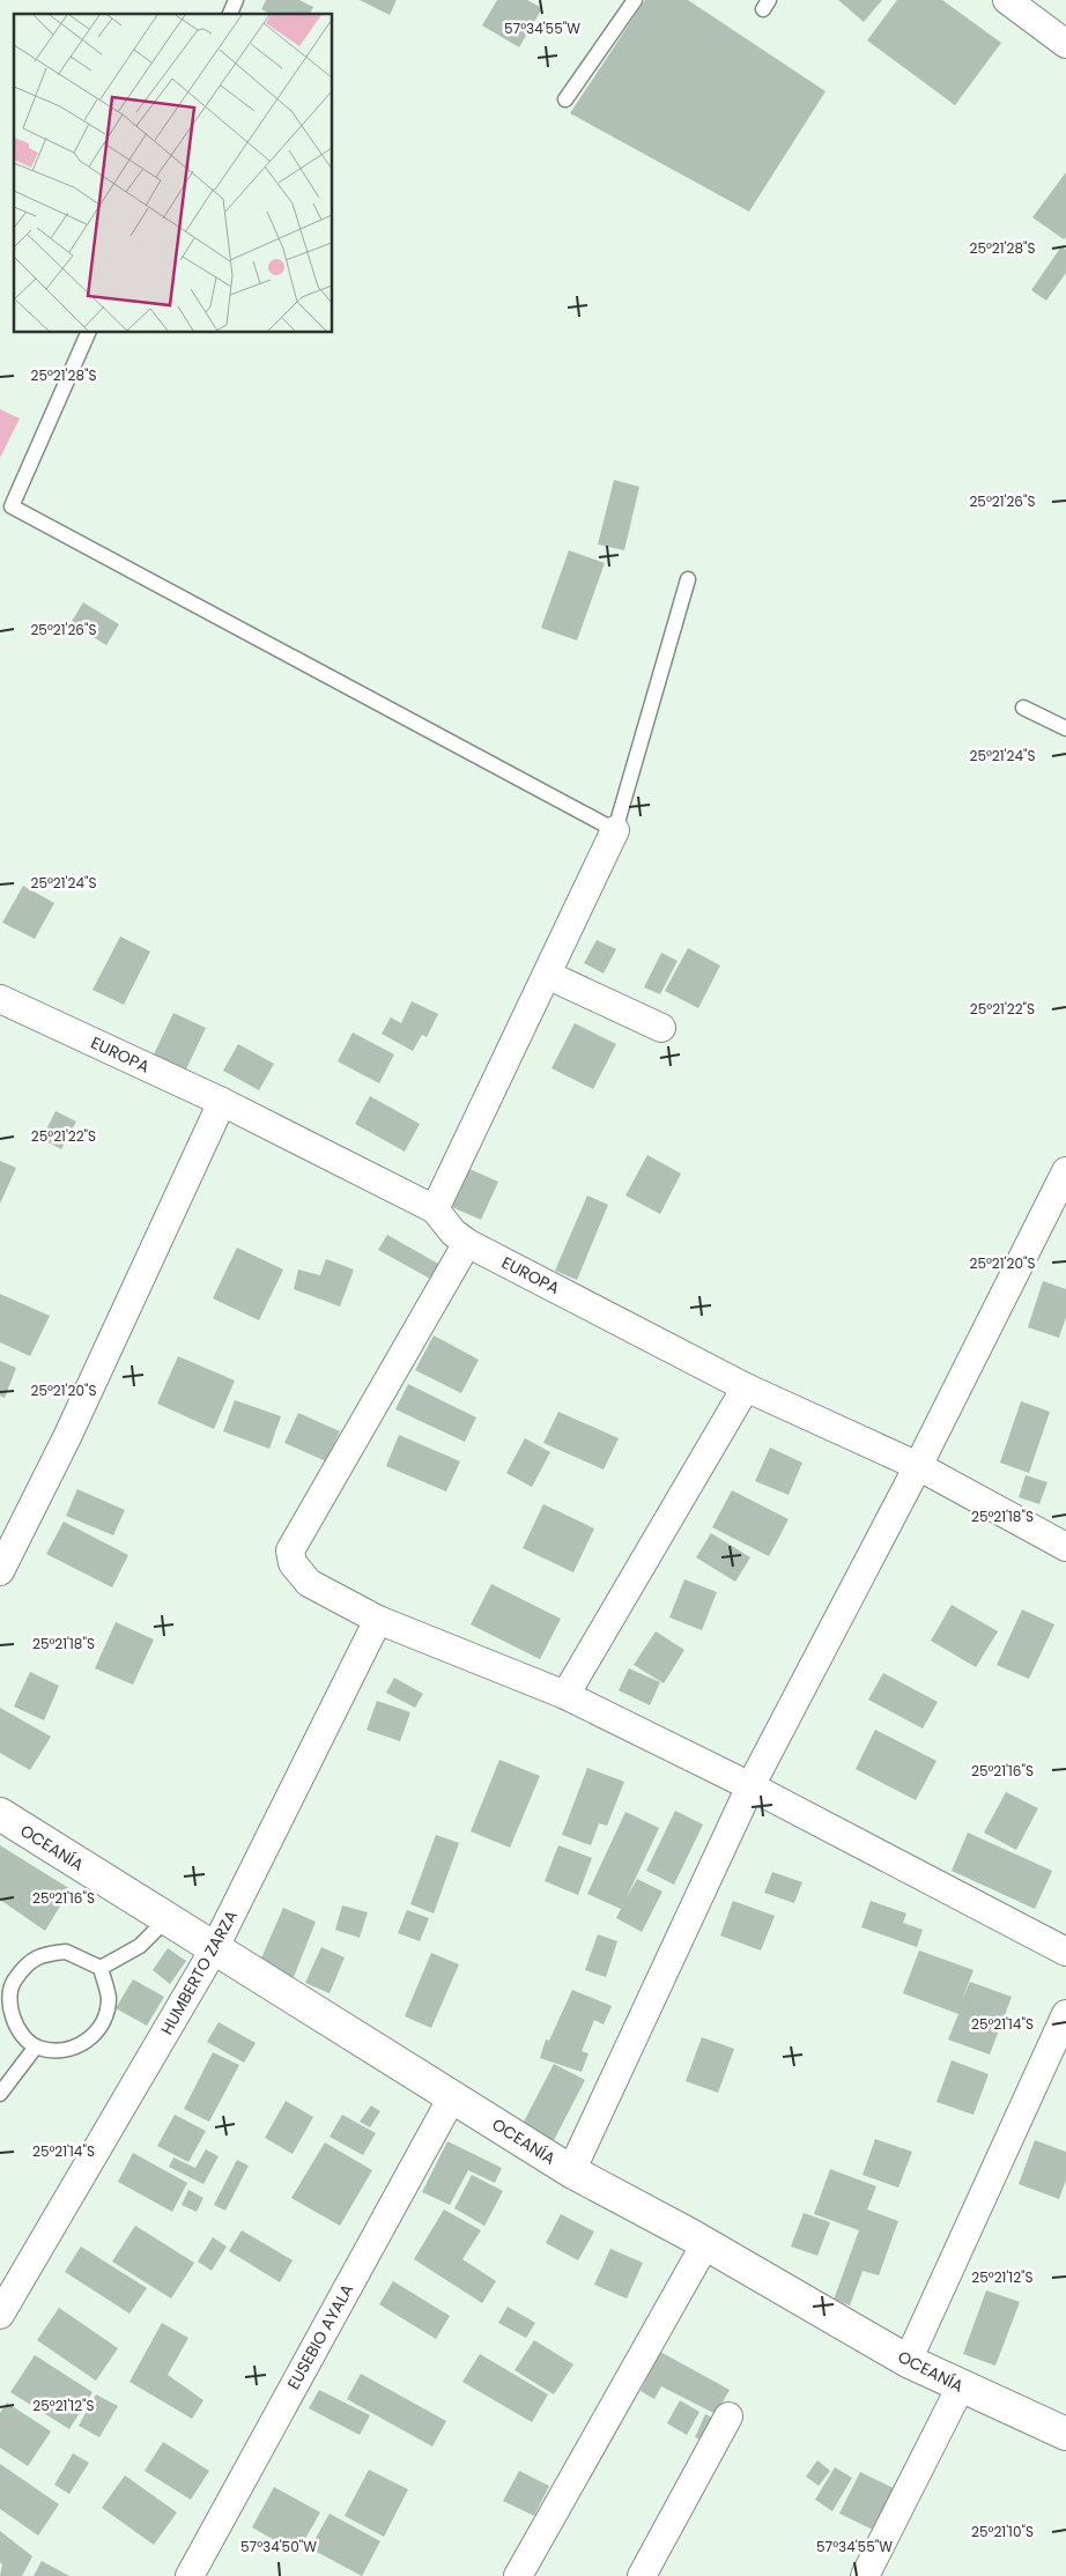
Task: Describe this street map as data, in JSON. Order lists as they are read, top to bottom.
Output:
{
  "streets": {
    "street": [
      "EUROPA",
      "OCEANÍA",
      "HUMBERTO ZARZA",
      "EUSEBIO AYALA"
    ]
  },
  "crossings": [
    ["OCEANÍA", "HUMBERTO ZARZA"],
    ["OCEANÍA", "EUSEBIO AYALA"]
  ],
  "coordinates": [
    "57°34'55\"W",
    "25°21'28\"S",
    "25°21'26\"S",
    "25°21'24\"S",
    "25°21'22\"S",
    "25°21'20\"S",
    "25°21'18\"S",
    "25°21'16\"S",
    "25°21'14\"S",
    "25°21'12\"S",
    "25°21'10\"S",
    "57°34'50\"W"
  ]
}
